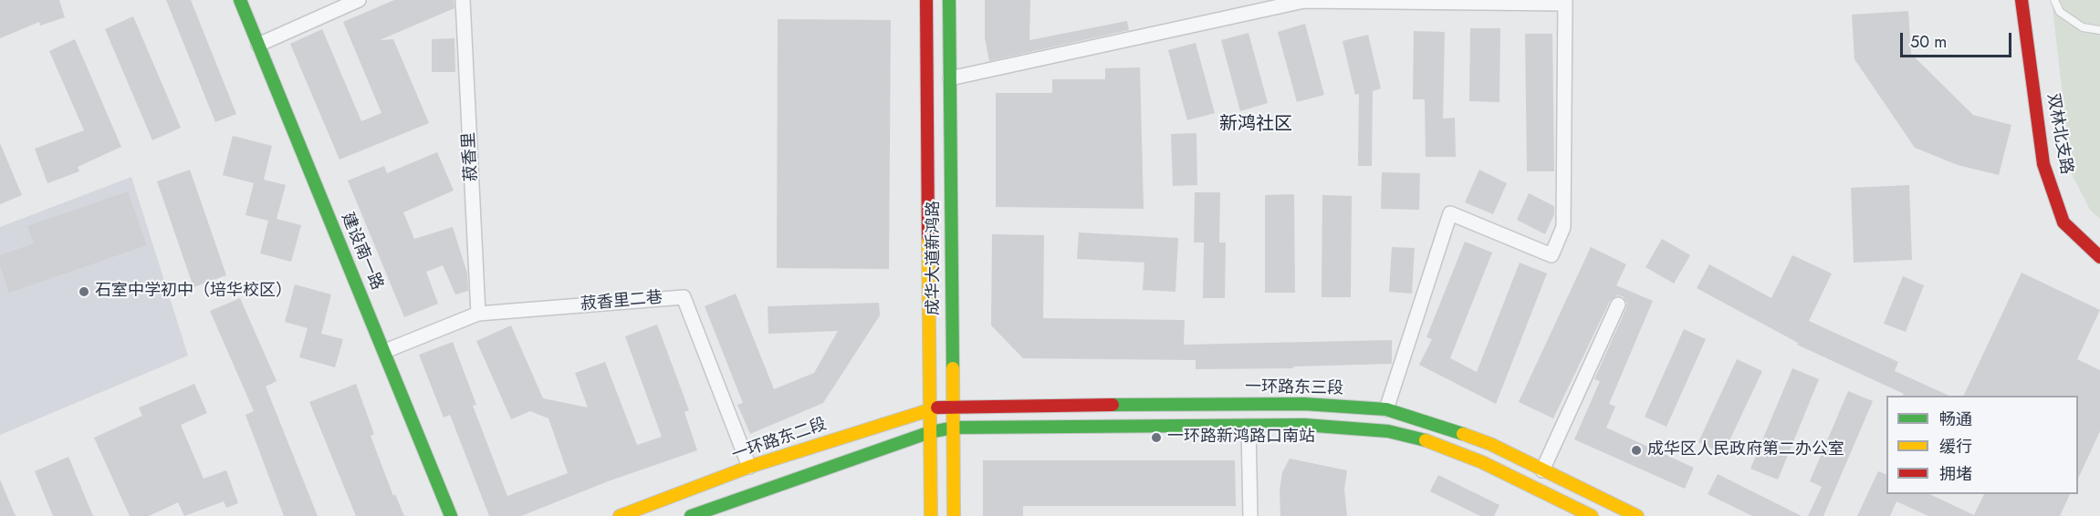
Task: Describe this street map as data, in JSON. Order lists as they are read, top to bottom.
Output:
{
  "streets": {
    "main road": [
      "双林北支路",
      "建设南一路",
      "成华大道新鸿路",
      "一环路东三段",
      "一环路东二段"
    ],
    "street": ["菽香里", "菽香里二巷"]
  },
  "crossings": [
    ["菽香里", "菽香里二巷"],
    ["建设南一路", "菽香里二巷"],
    ["成华大道新鸿路", "一环路东三段"],
    ["成华大道新鸿路", "一环路东二段"],
    ["菽香里二巷", "一环路东二段"],
    ["一环路东三段", "一环路东二段"]
  ],
  "districts": ["新鸿社区"],
  "places": ["石室中学初中（培华校区）", "一环路新鸿路口南站", "成华区人民政府第二办公室"],
  "legend": ["畅通", "缓行", "拥堵"],
  "scale_bar": "50 m"
}
